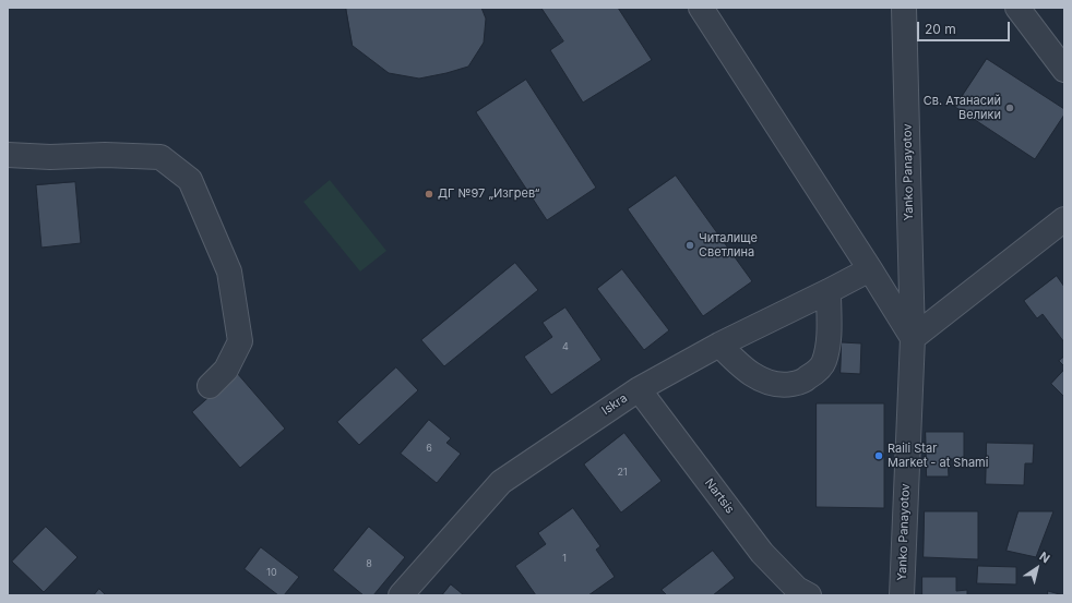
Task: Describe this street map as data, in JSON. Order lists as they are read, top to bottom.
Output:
{
  "streets": {
    "street": ["Yanko Panayotov", "Iskra", "Nartsis"]
  },
  "crossings": [
    ["Iskra", "Nartsis"]
  ],
  "places": [
    "Св. Атанасий Велики",
    "ДГ №97 „Изгрев“",
    "Читалище Светлина",
    "Raili Star Market - at Shami"
  ],
  "house_numbers": [
    "4",
    "6",
    "21",
    "1",
    "8",
    "10"
  ],
  "scale_bar": "20 m",
  "north": "top right"
}
